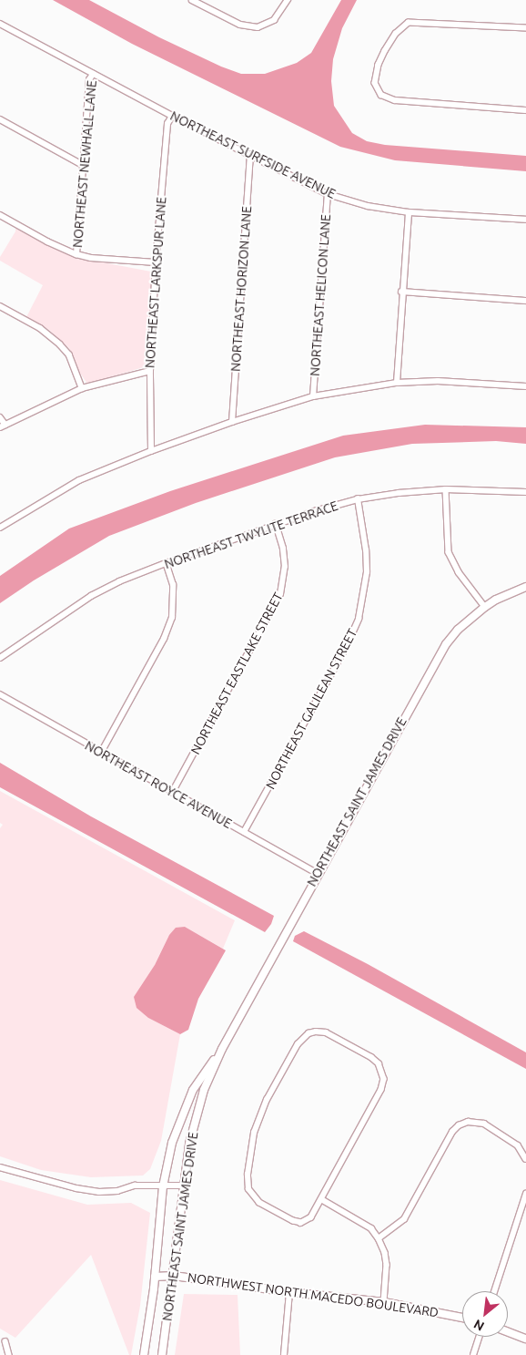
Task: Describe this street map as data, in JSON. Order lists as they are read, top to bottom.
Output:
{
  "streets": {
    "main road": ["NORTHEAST SAINT JAMES DRIVE", "NORTHWEST NORTH MACEDO BOULEVARD"],
    "street": [
      "NORTHEAST SURFSIDE AVENUE",
      "NORTHEAST NEWHALL LANE",
      "NORTHEAST LARKSPUR LANE",
      "NORTHEAST HORIZON LANE",
      "NORTHEAST HELICON LANE",
      "NORTHEAST TWYLITE TERRACE",
      "NORTHEAST EASTLAKE STREET",
      "NORTHEAST GALILEAN STREET",
      "NORTHEAST ROYCE AVENUE"
    ]
  },
  "crossings": [
    ["NORTHEAST SURFSIDE AVENUE", "NORTHEAST NEWHALL LANE"],
    ["NORTHEAST SURFSIDE AVENUE", "NORTHEAST LARKSPUR LANE"],
    ["NORTHEAST SURFSIDE AVENUE", "NORTHEAST HORIZON LANE"],
    ["NORTHEAST SURFSIDE AVENUE", "NORTHEAST HELICON LANE"],
    ["NORTHEAST TWYLITE TERRACE", "NORTHEAST EASTLAKE STREET"],
    ["NORTHEAST TWYLITE TERRACE", "NORTHEAST GALILEAN STREET"],
    ["NORTHEAST EASTLAKE STREET", "NORTHEAST ROYCE AVENUE"],
    ["NORTHEAST GALILEAN STREET", "NORTHEAST ROYCE AVENUE"],
    ["NORTHEAST ROYCE AVENUE", "NORTHEAST SAINT JAMES DRIVE"],
    ["NORTHEAST SAINT JAMES DRIVE", "NORTHWEST NORTH MACEDO BOULEVARD"]
  ],
  "north": "bottom left"
}
